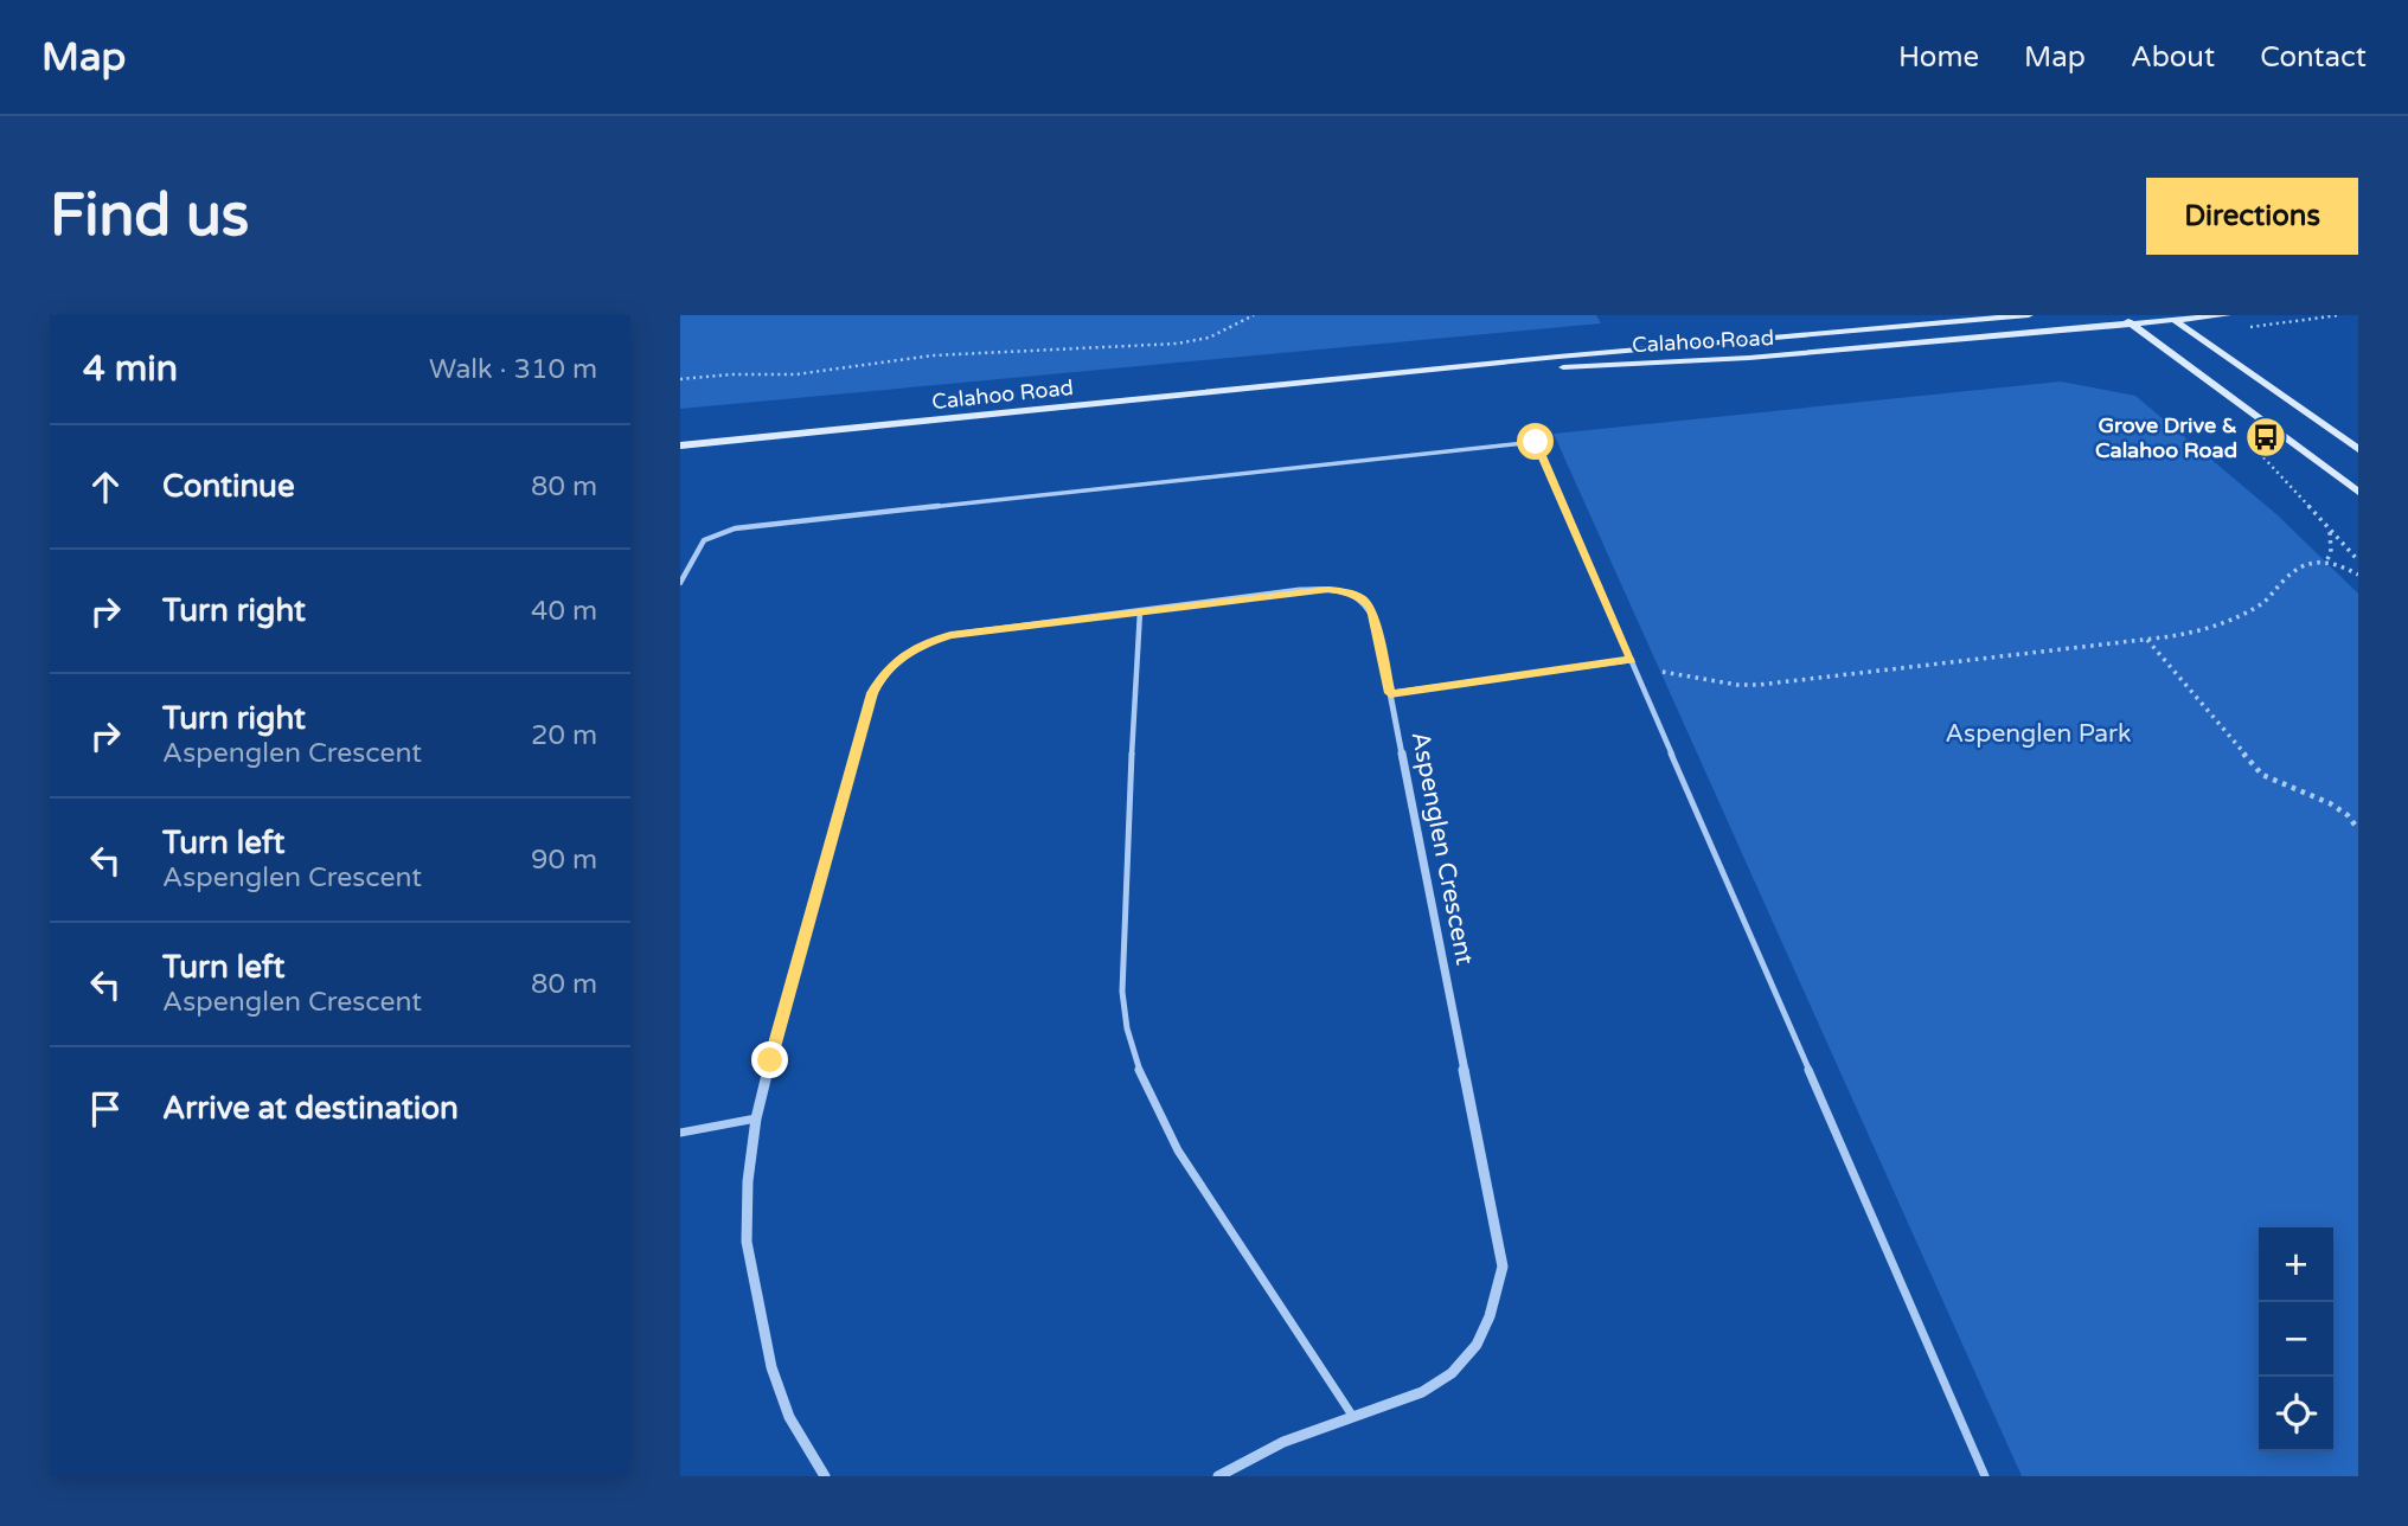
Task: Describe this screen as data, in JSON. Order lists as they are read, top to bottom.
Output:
{
  "streets": {
    "street": ["Calahoo Road", "Aspenglen Crescent"]
  },
  "parks": ["Aspenglen Park"],
  "places": {
    "bus stop": ["Grove Drive & Calahoo Road"]
  },
  "page": {
    "header": "Map",
    "nav": [
      "Home",
      "Map",
      "About",
      "Contact"
    ],
    "buttons": "Directions",
    "title": "Find us",
    "heading": ["4 min", "Walk · 310 m"],
    "list": [
      ["Continue", "80 m"],
      ["Turn right", "40 m"],
      ["Turn right", "Aspenglen Crescent", "20 m"],
      ["Turn left", "Aspenglen Crescent", "90 m"],
      ["Turn left", "Aspenglen Crescent", "80 m"],
      "Arrive at destination"
    ],
    "map_buttons": ["+", "−"]
  }
}
